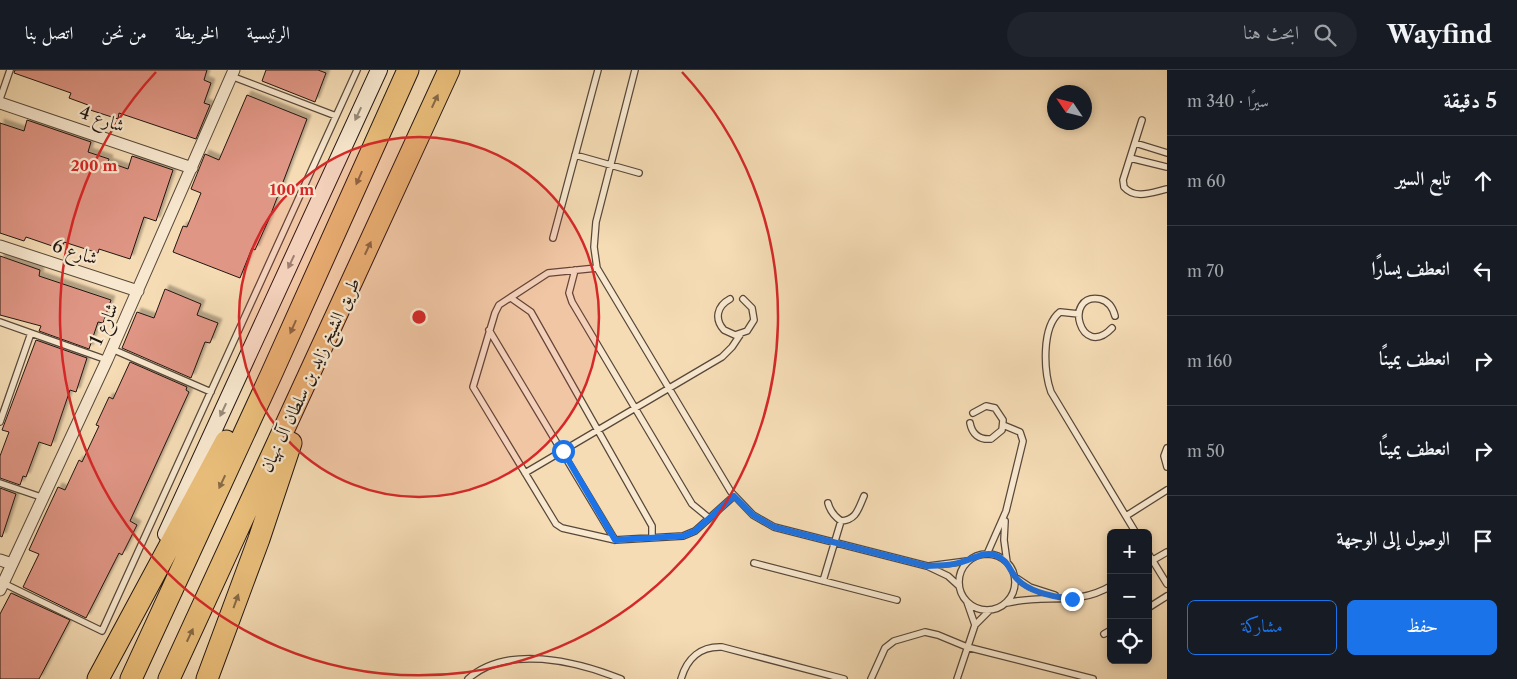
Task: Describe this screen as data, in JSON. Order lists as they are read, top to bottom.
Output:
{
  "streets": {
    "highway": ["طريق الشيخ زايد بن سلطان آل نهيان"],
    "street": ["شارع 4", "شارع 6", "شارع 1"]
  },
  "crossings": [
    ["شارع 4", "شارع 1"],
    ["شارع 6", "شارع 1"]
  ],
  "north": "top left",
  "page": {
    "header": "Wayfind",
    "search": "ابحث هنا",
    "nav": [
      "الرئيسية",
      "الخريطة",
      "من نحن",
      "اتصل بنا"
    ],
    "heading": ["5 دقيقة", "سيرًا · 340 m"],
    "list": [
      ["تابع السير", "60 m"],
      ["انعطف يسارًا", "70 m"],
      ["انعطف يمينًا", "160 m"],
      ["انعطف يمينًا", "50 m"],
      "الوصول إلى الوجهة"
    ],
    "map_buttons": ["+", "−"],
    "buttons": ["حفظ", "مشاركة"]
  },
  "rings": ["200 m", "100 m"]
}
